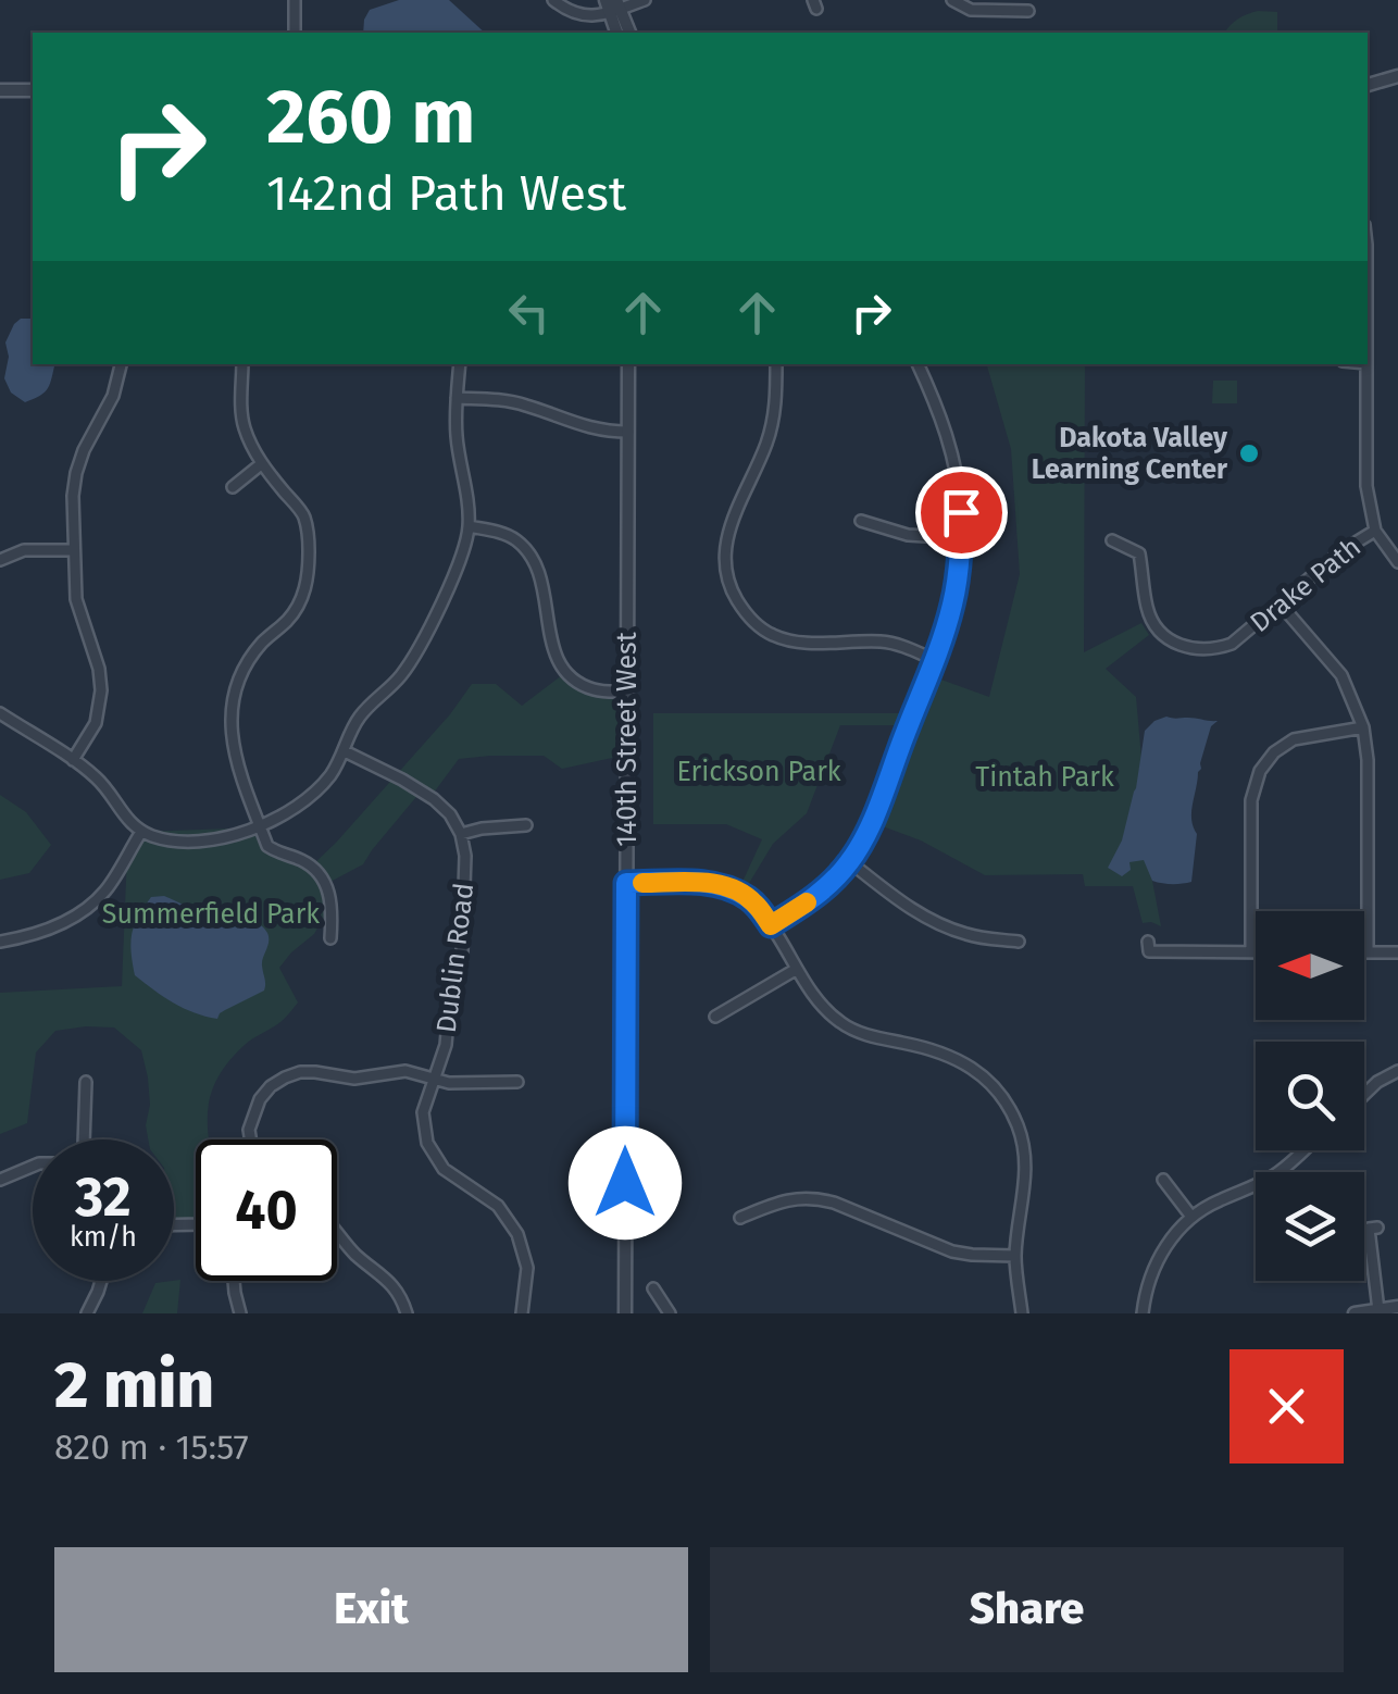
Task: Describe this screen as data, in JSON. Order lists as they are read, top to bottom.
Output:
{
  "streets": {
    "street": ["Drake Path", "140th Street West", "Dublin Road"]
  },
  "parks": ["Erickson Park", "Tintah Park", "Summerfield Park"],
  "places": ["Dakota Valley Learning Center"],
  "north": "left",
  "page": {
    "turn": ["260 m", "142nd Path West"],
    "speed": "32 km/h",
    "limit": "40",
    "heading": ["2 min", "820 m · 15:57"],
    "buttons": ["Exit", "Share"]
  }
}
